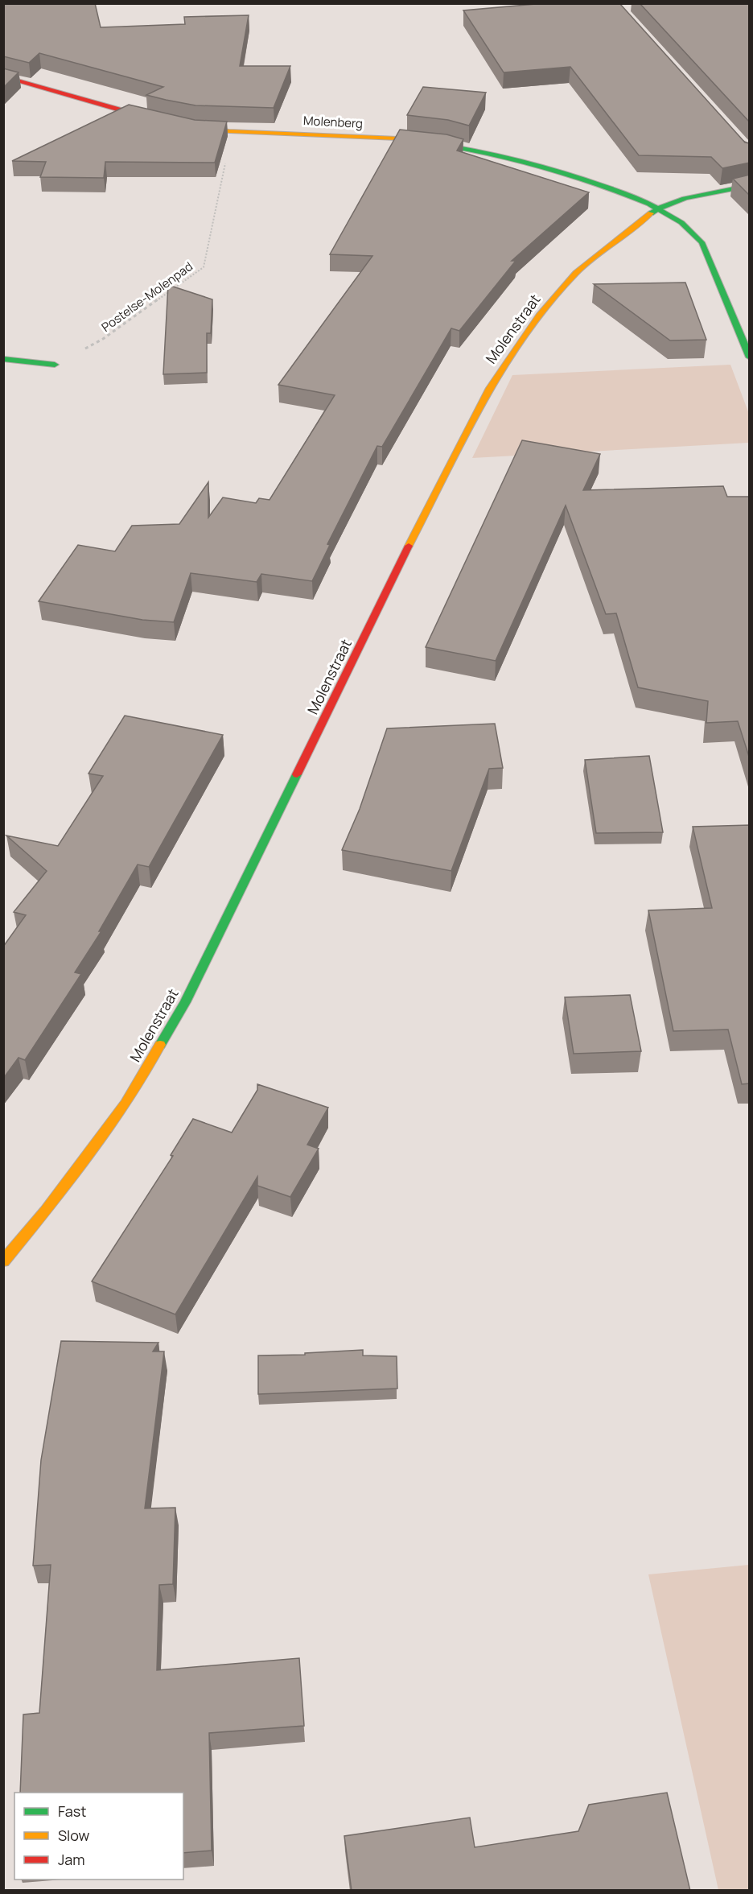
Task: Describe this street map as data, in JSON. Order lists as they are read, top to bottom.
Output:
{
  "streets": {
    "street": ["Molenberg", "Molenstraat"],
    "path": ["Postelse-Molenpad"]
  },
  "crossings": [
    ["Molenberg", "Postelse-Molenpad"],
    ["Molenberg", "Molenstraat"]
  ],
  "legend": ["Fast", "Slow", "Jam"]
}
